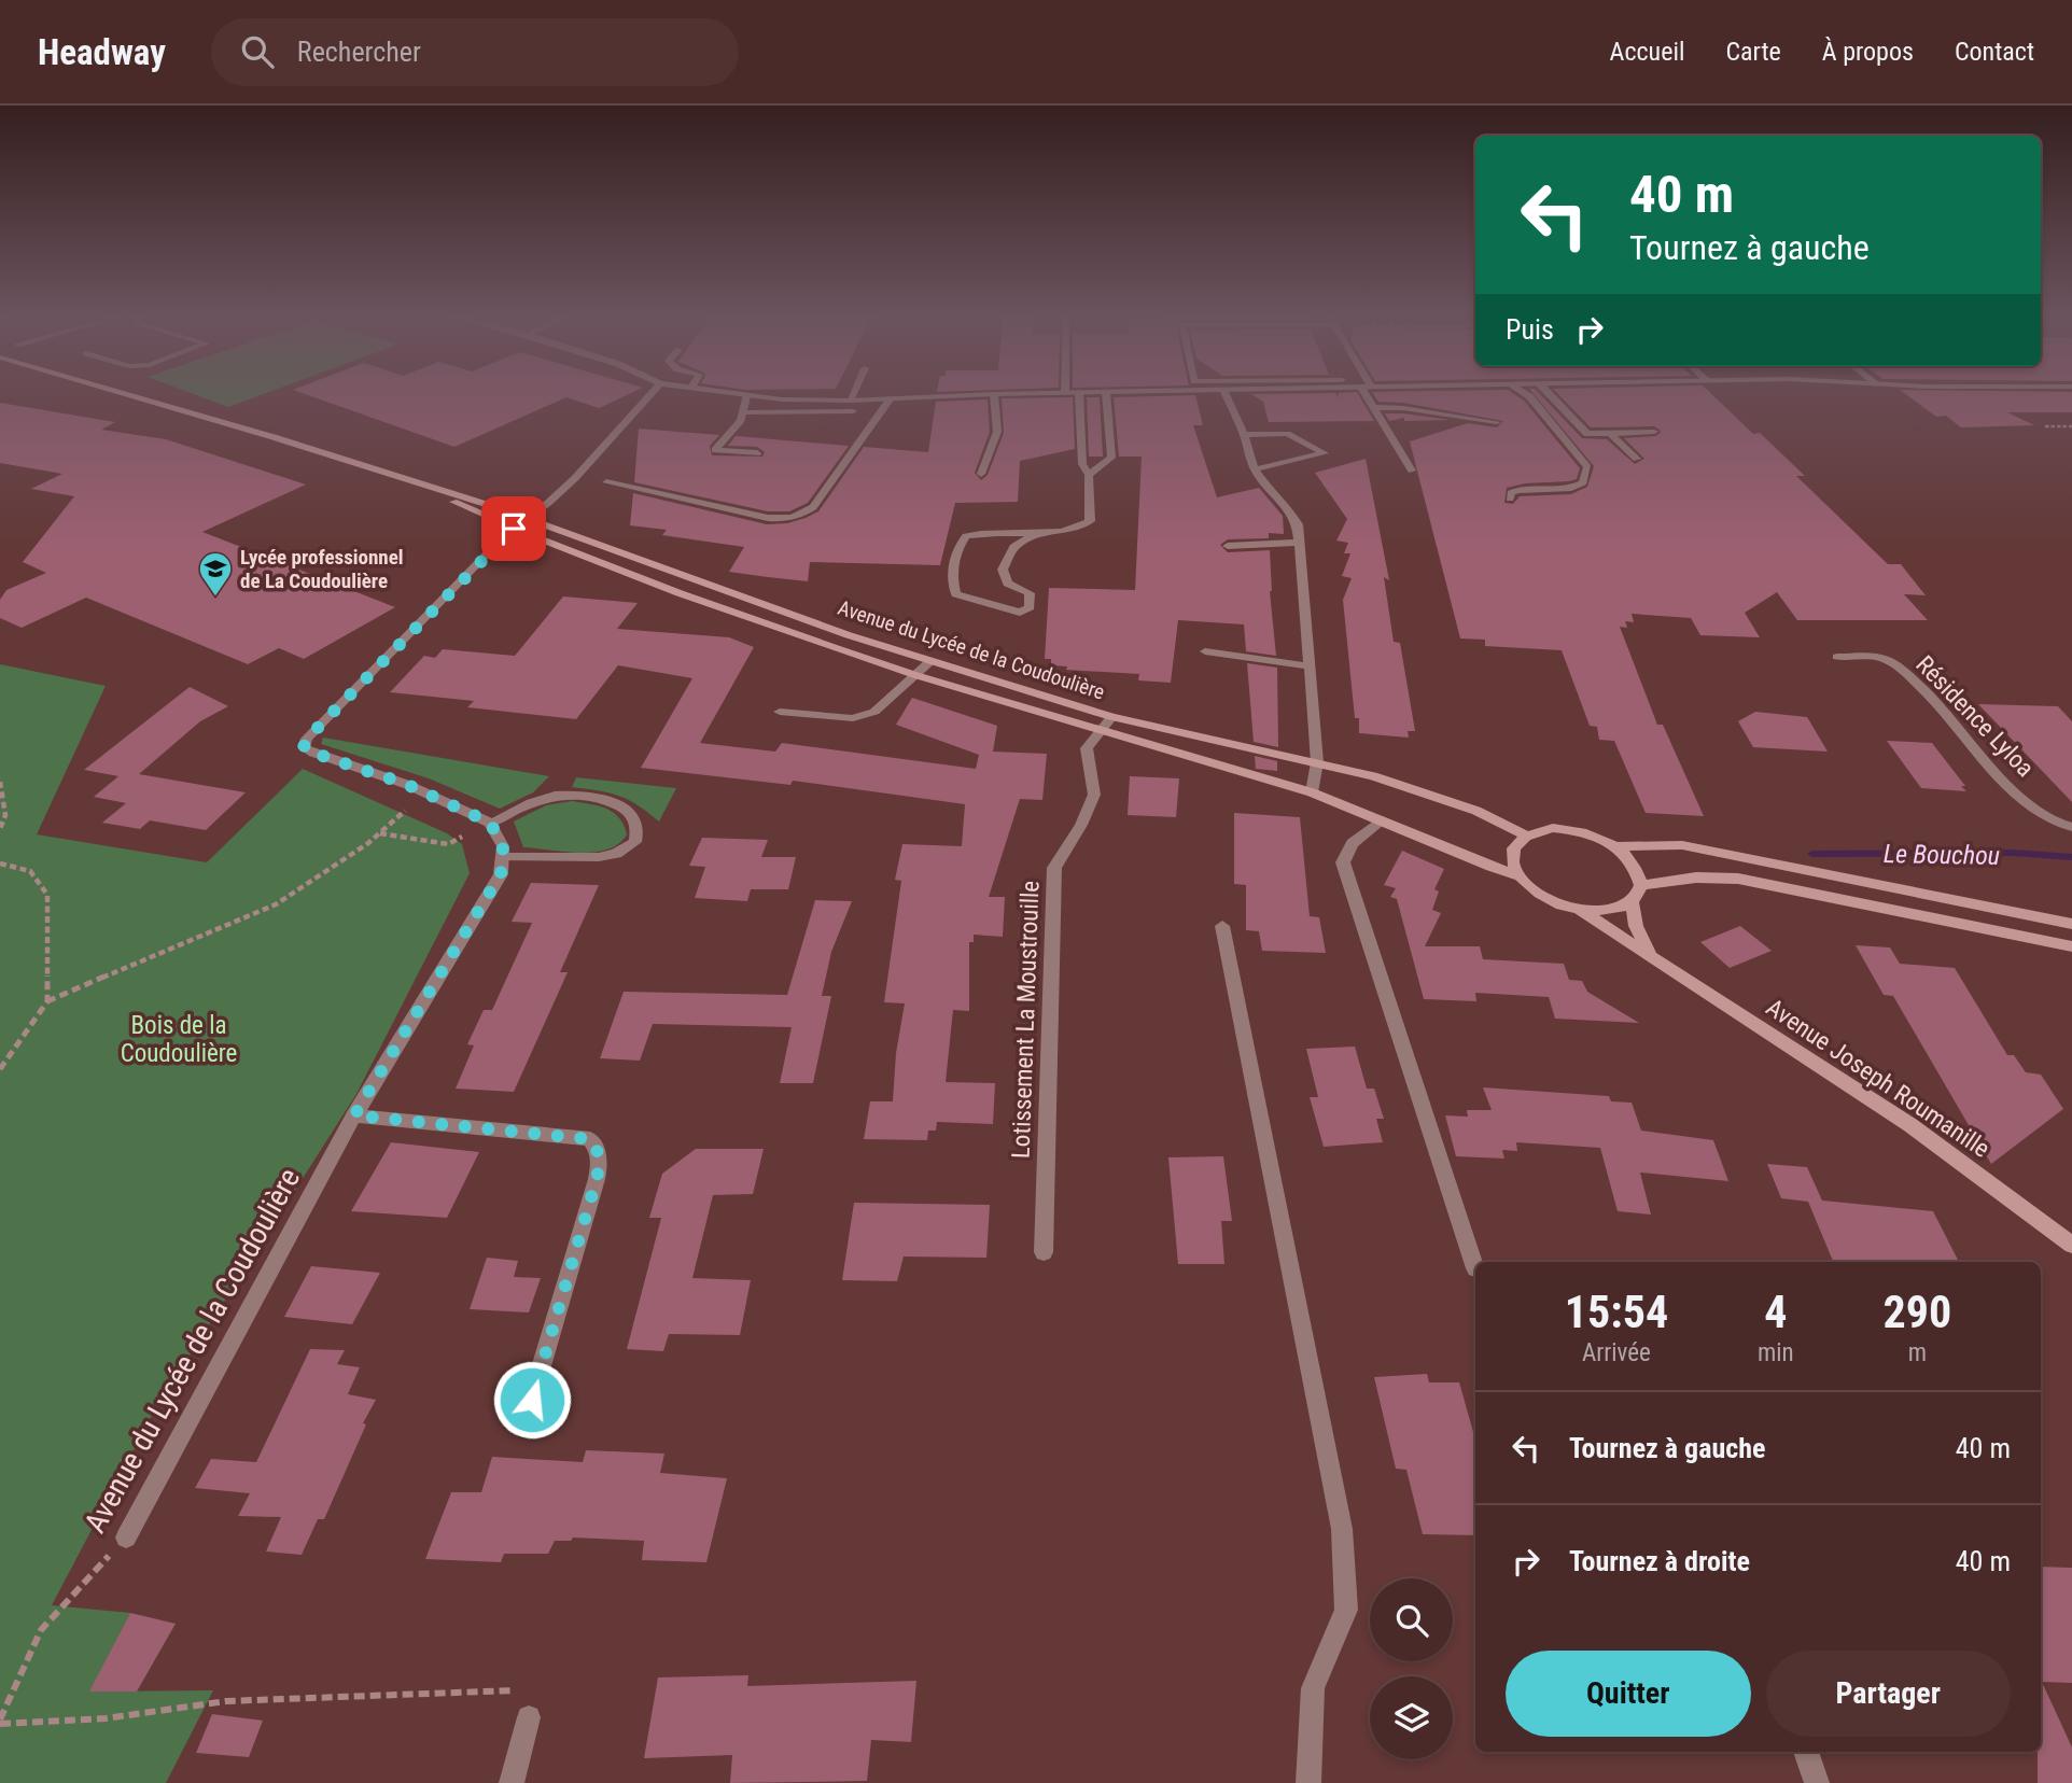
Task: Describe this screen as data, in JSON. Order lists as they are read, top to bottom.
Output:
{
  "streets": {
    "street": [
      "Avenue du Lycée de la Coudoulière",
      "Résidence Lyloa",
      "Lotissement La Moustrouille",
      "Avenue Joseph Roumanille"
    ]
  },
  "crossings": [
    ["Avenue du Lycée de la Coudoulière", "Lotissement La Moustrouille"],
    ["Avenue du Lycée de la Coudoulière", "Avenue Joseph Roumanille"]
  ],
  "water": ["Le Bouchou"],
  "parks": ["Bois de la Coudoulière"],
  "places": {
    "school or university": ["Lycée professionnel de La Coudoulière"]
  },
  "page": {
    "header": "Headway",
    "search": "Rechercher",
    "nav": [
      "Accueil",
      "Carte",
      "À propos",
      "Contact"
    ],
    "turn": ["40 m", "Tournez à gauche"],
    "then": "Puis",
    "eta": [
      "15:54",
      "Arrivée",
      "4",
      "min",
      "290",
      "m"
    ],
    "list": [
      {
        "name": "Tournez à gauche",
        "value": "40 m"
      },
      {
        "name": "Tournez à droite",
        "value": "40 m"
      }
    ],
    "buttons": ["Quitter", "Partager"]
  }
}
